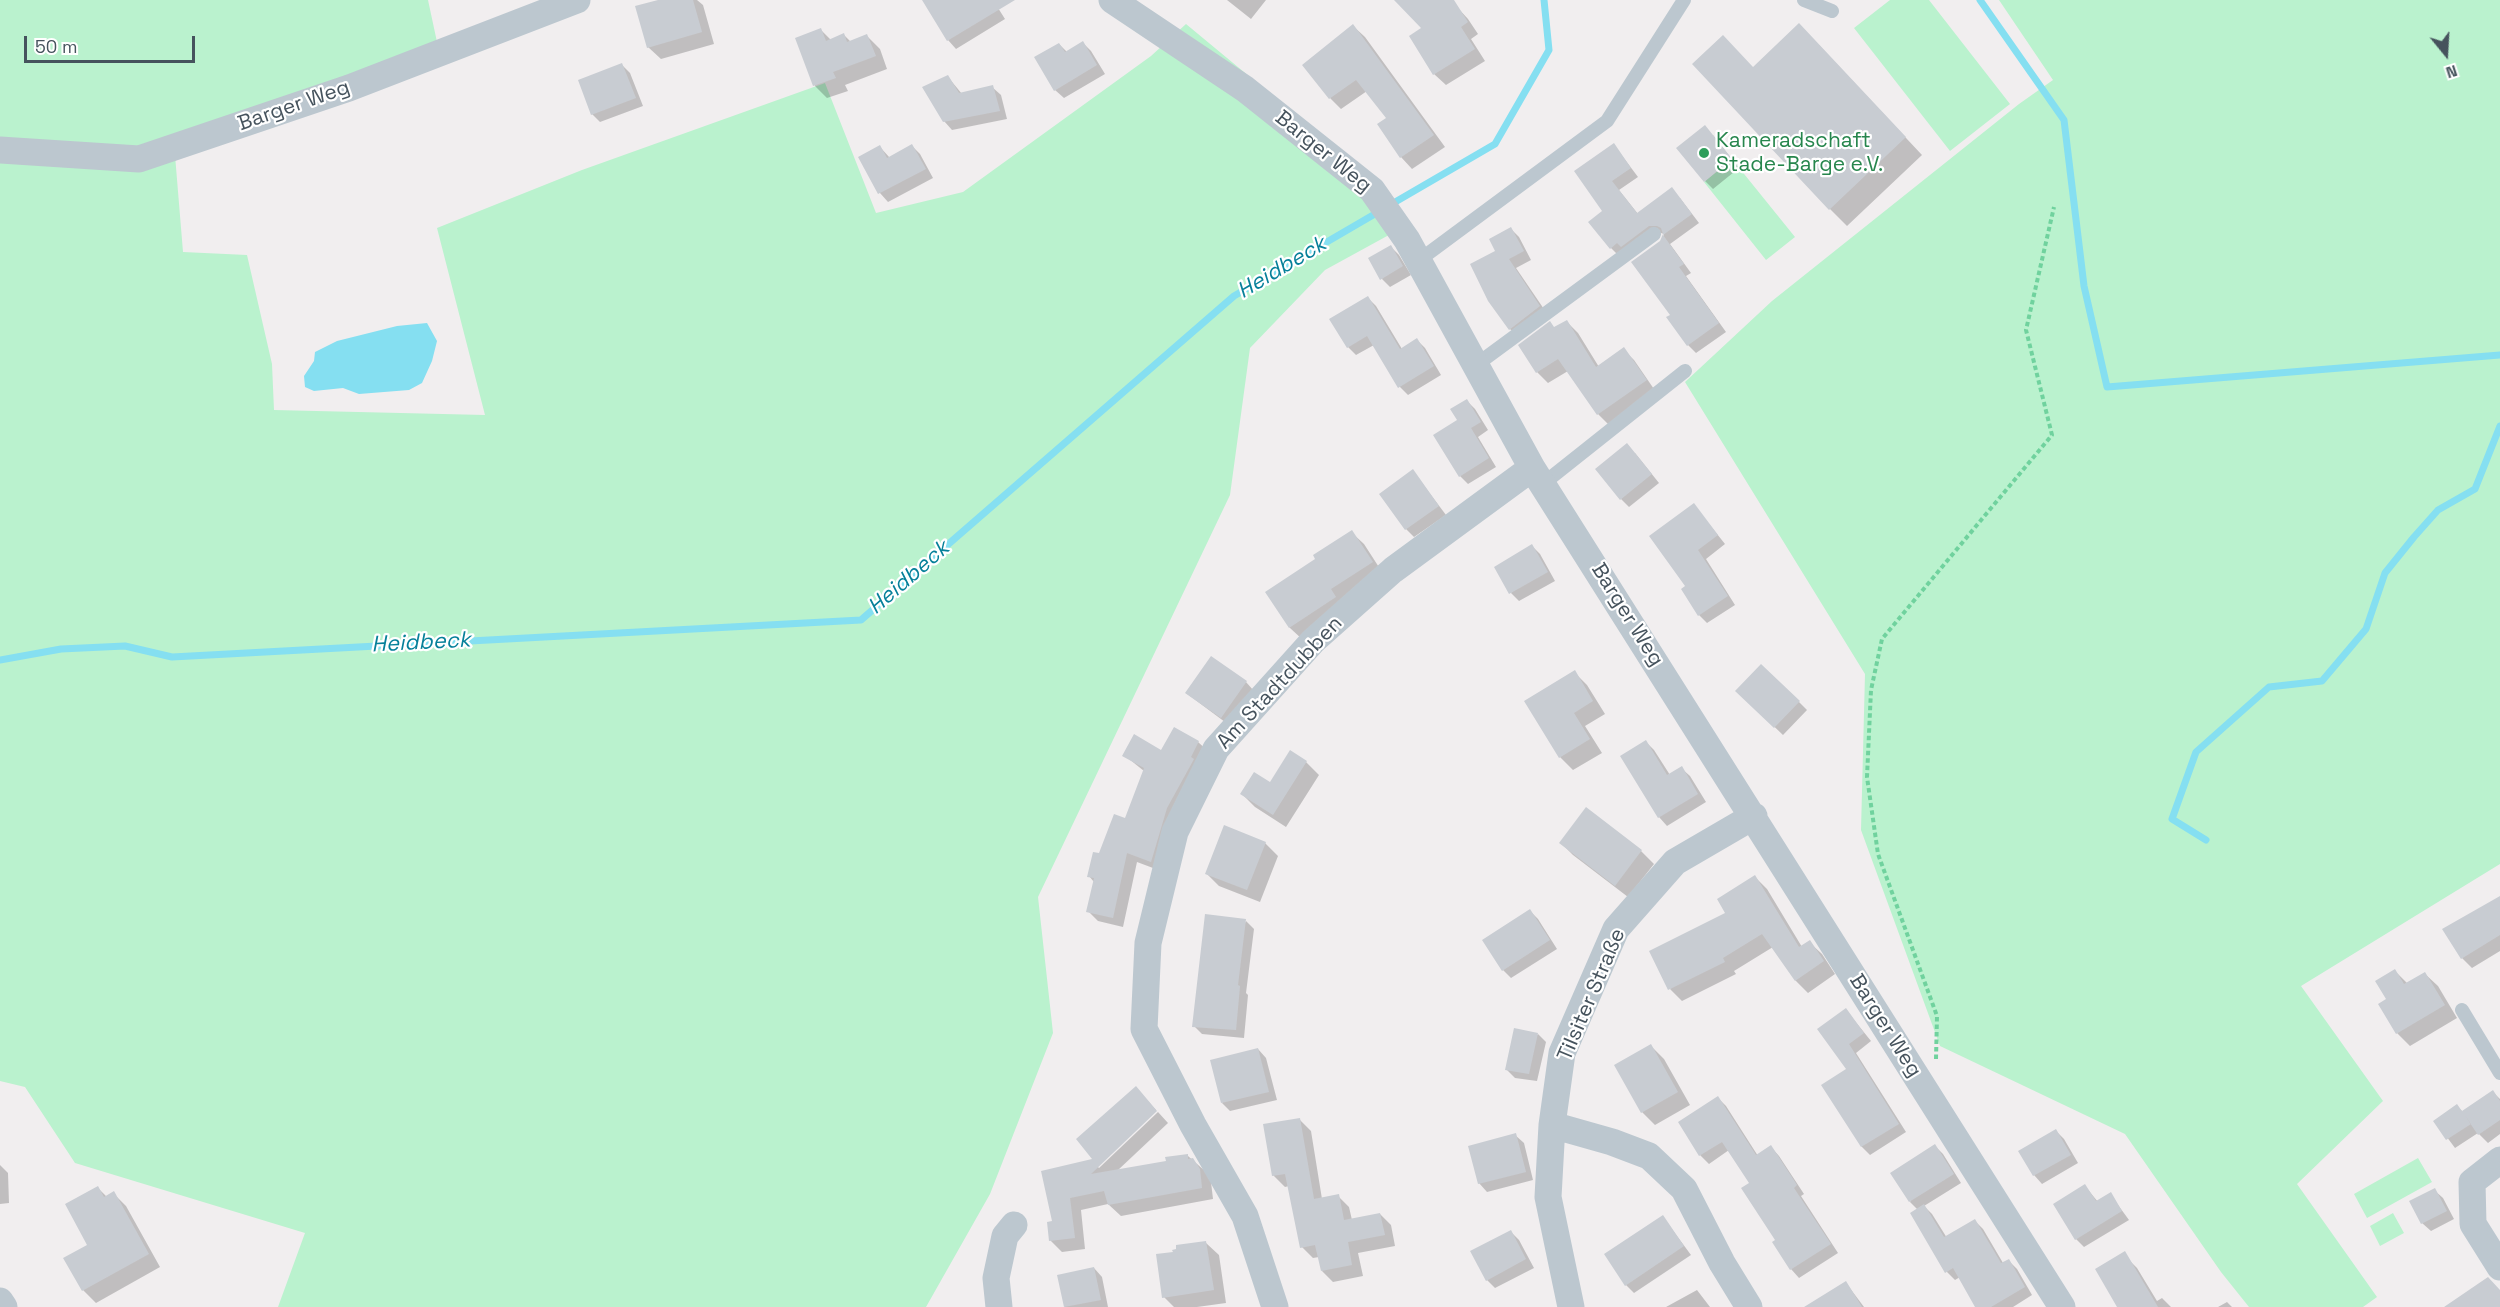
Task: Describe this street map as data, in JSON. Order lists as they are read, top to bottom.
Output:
{
  "streets": {
    "street": ["Barger Weg", "Am Stadtdubben", "Tilsiter Straße"]
  },
  "crossings": [
    ["Barger Weg", "Am Stadtdubben"],
    ["Barger Weg", "Tilsiter Straße"]
  ],
  "water": ["Heidbeck"],
  "places": ["Kameradschaft Stade-Barge e.V."],
  "scale_bar": "50 m",
  "north": "bottom"
}
